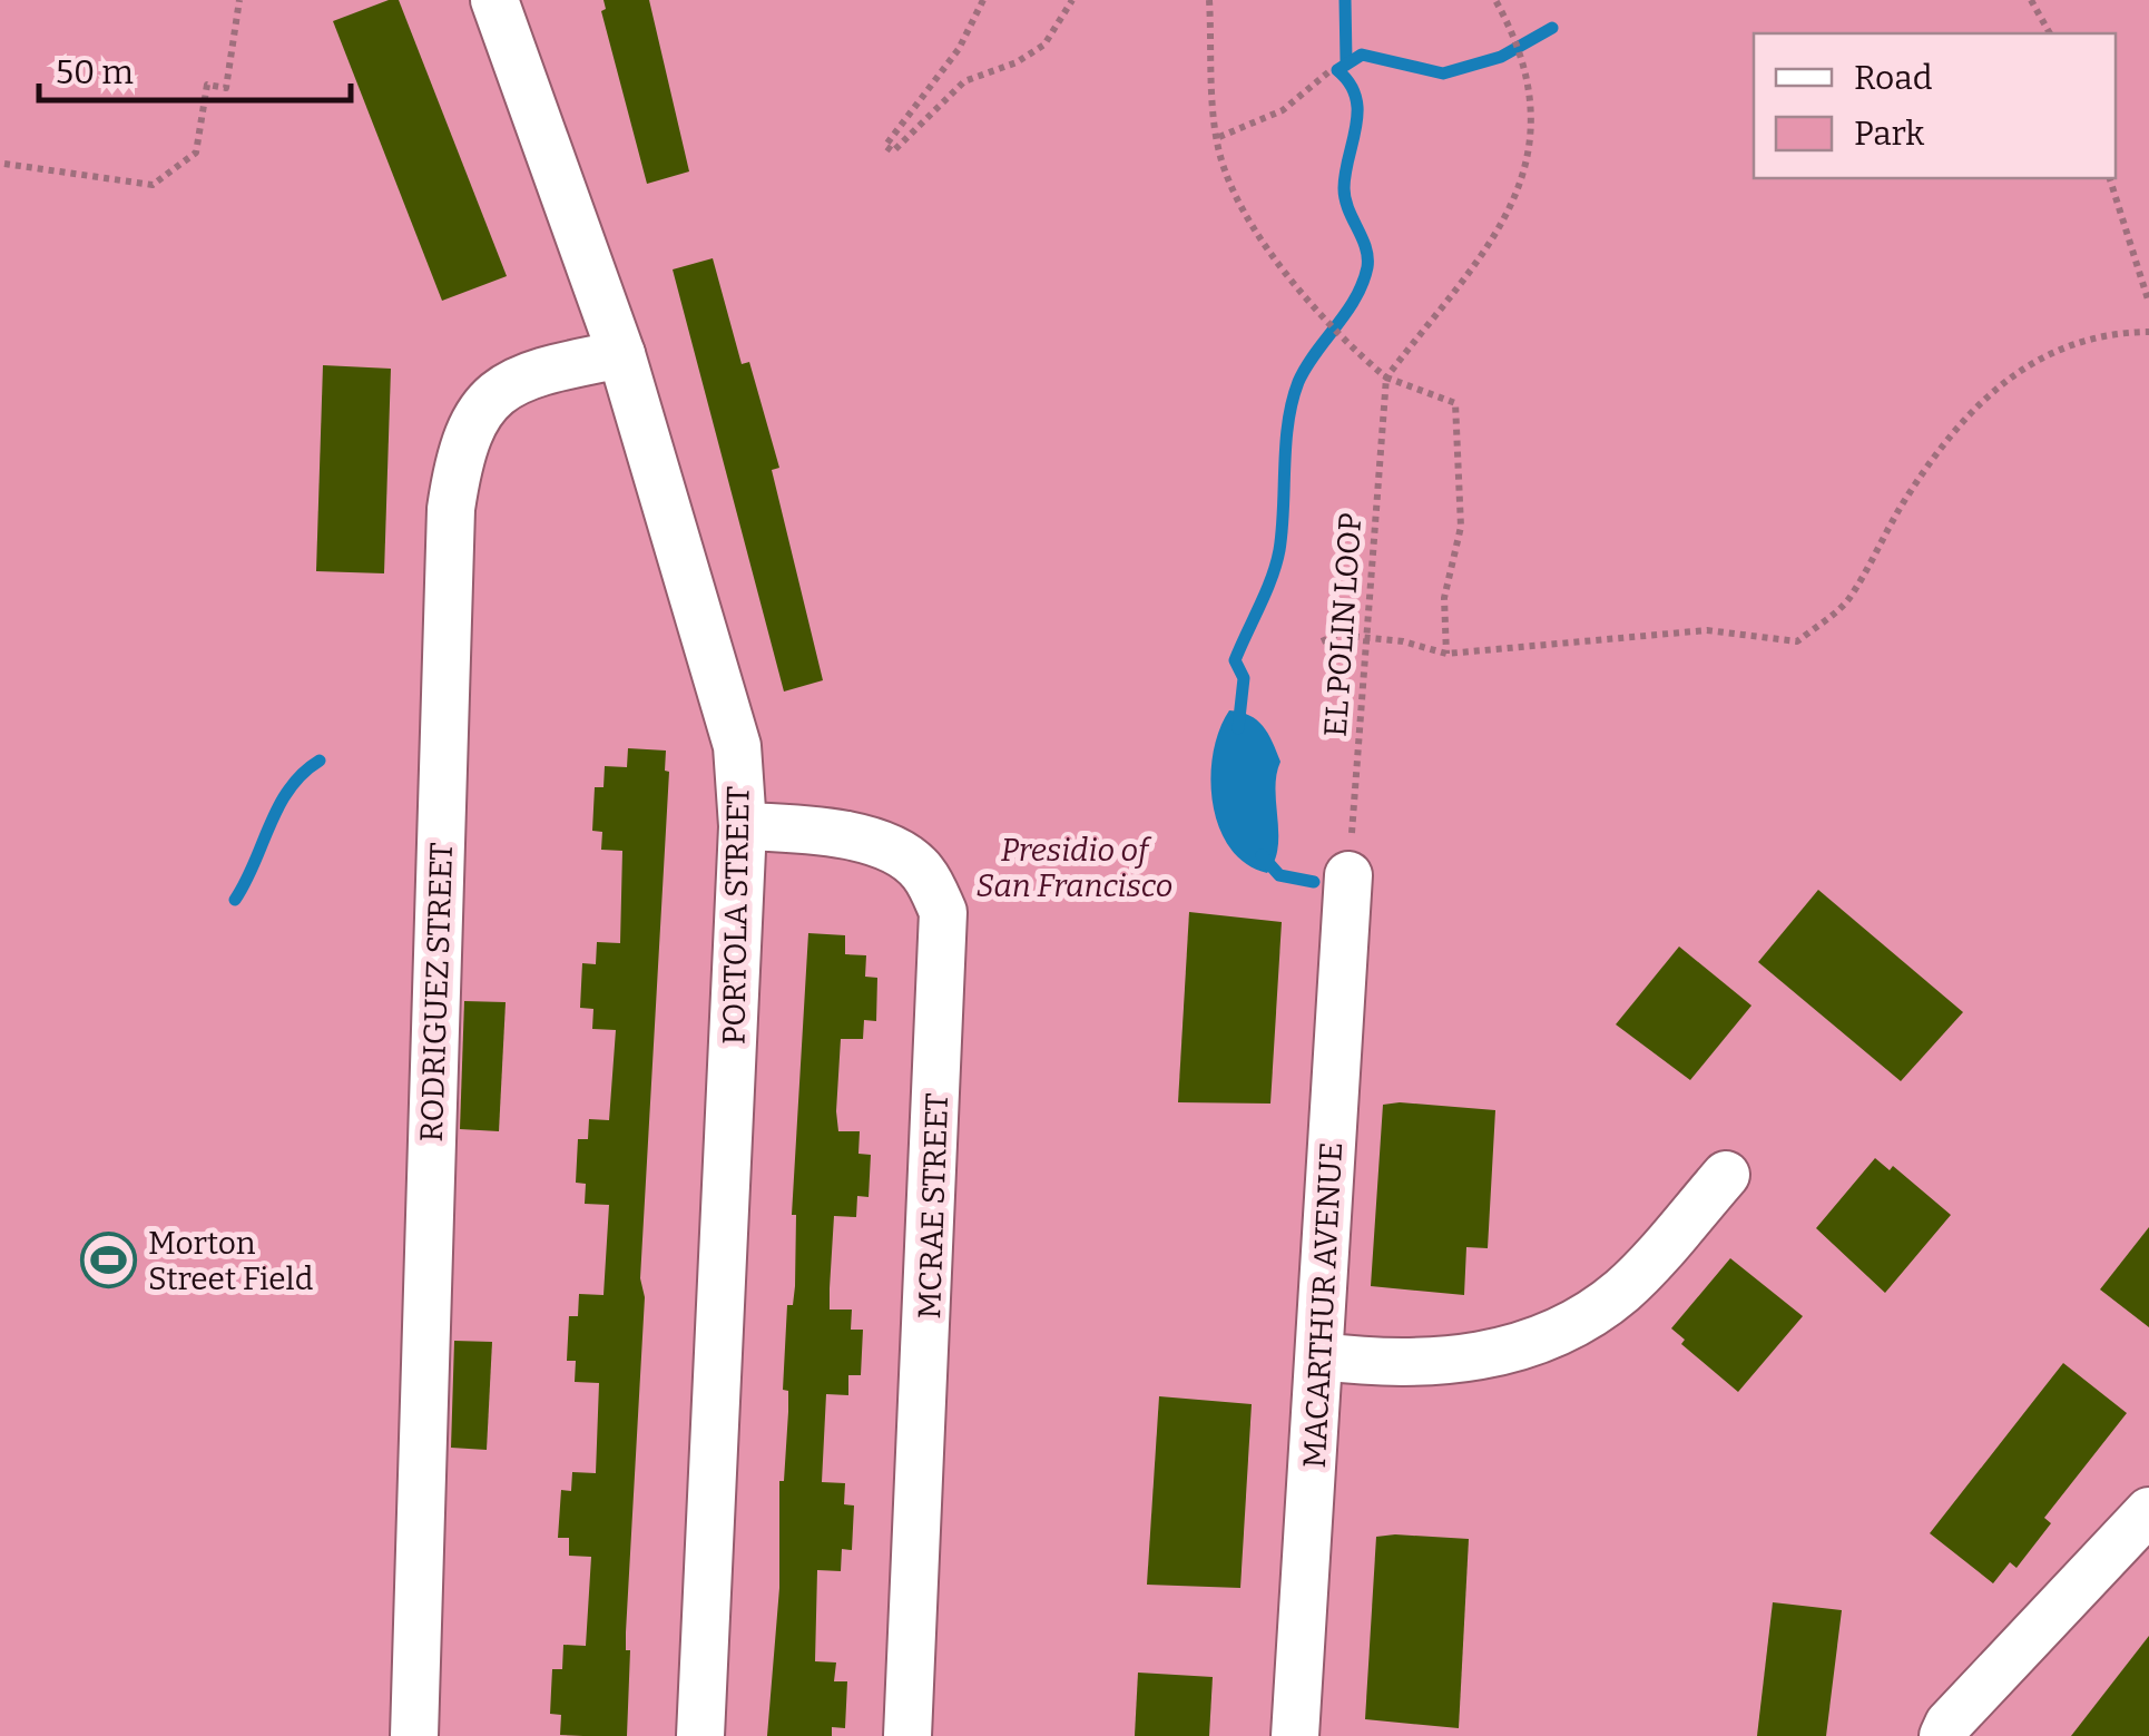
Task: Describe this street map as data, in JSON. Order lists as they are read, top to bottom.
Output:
{
  "streets": {
    "street": [
      "PORTOLA STREET",
      "RODRIGUEZ STREET",
      "MCRAE STREET",
      "MACARTHUR AVENUE"
    ],
    "path": ["EL POLIN LOOP"]
  },
  "crossings": [
    ["EL POLIN LOOP", "MACARTHUR AVENUE"],
    ["PORTOLA STREET", "RODRIGUEZ STREET"],
    ["PORTOLA STREET", "MCRAE STREET"]
  ],
  "parks": ["Presidio of San Francisco"],
  "places": {
    "sports": ["Morton Street Field"]
  },
  "legend": ["Road", "Park"],
  "scale_bar": "50 m"
}
